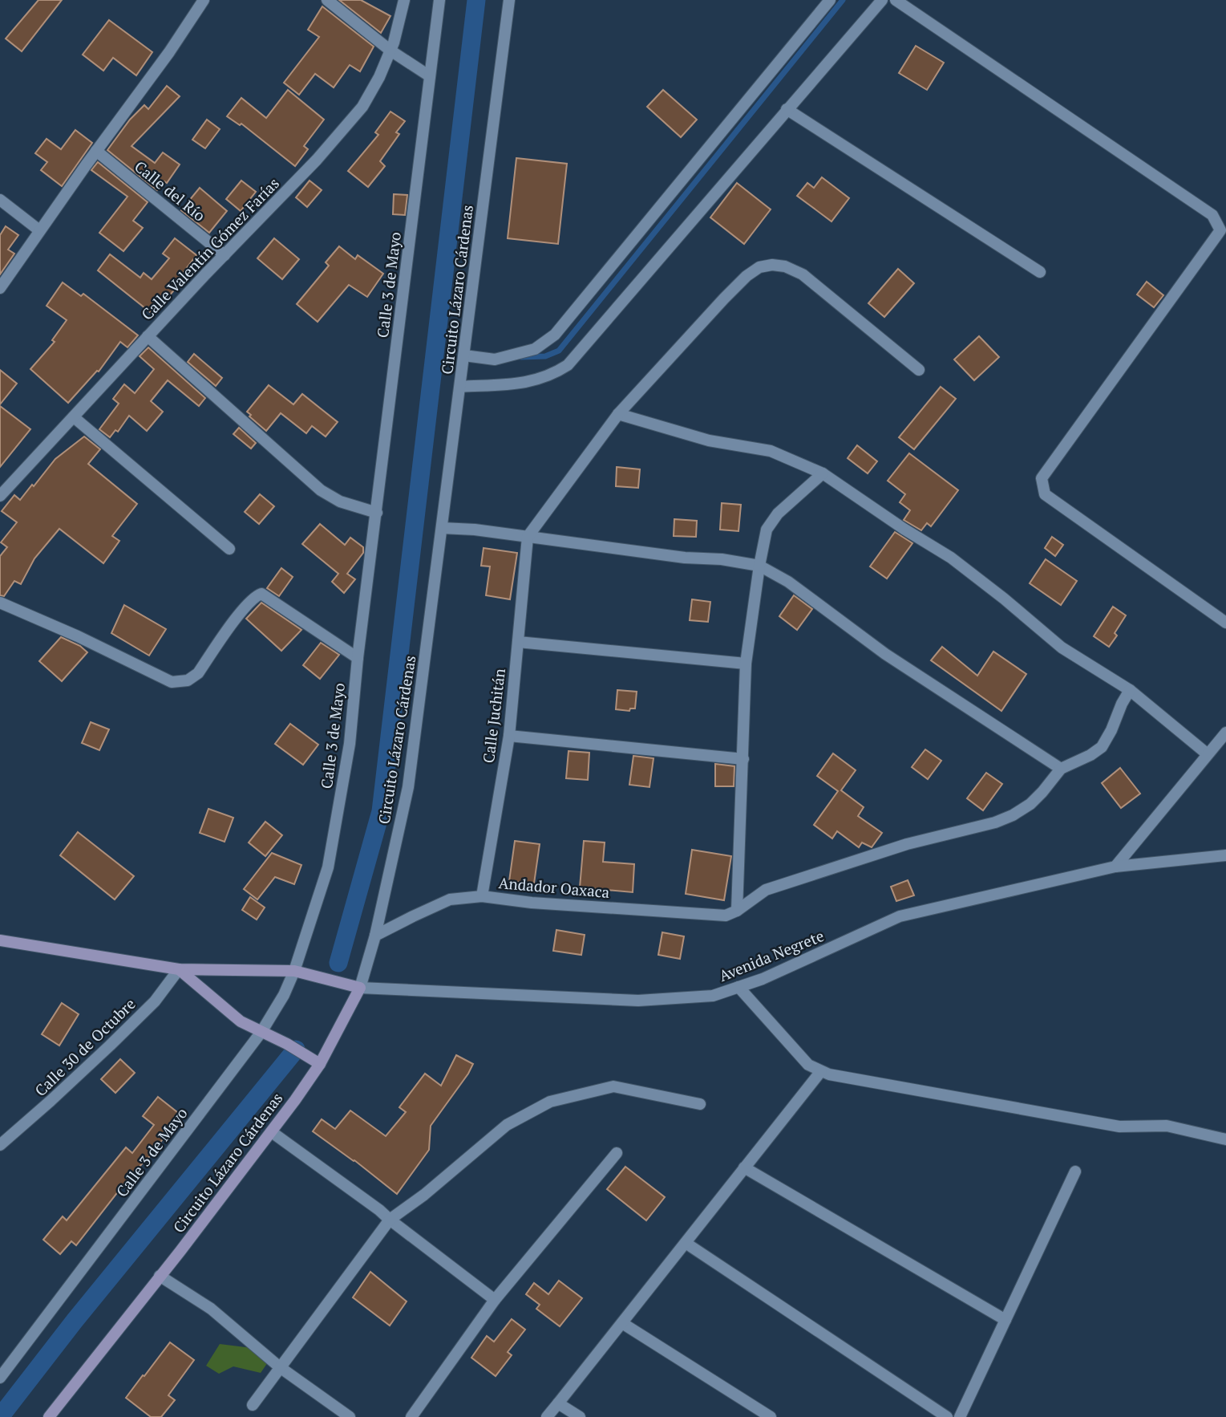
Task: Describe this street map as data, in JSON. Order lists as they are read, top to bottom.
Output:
{
  "streets": {
    "main road": ["Circuito Lázaro Cárdenas"],
    "street": [
      "Calle del Río",
      "Calle Valentín Gómez Farías",
      "Calle 3 de Mayo",
      "Calle Juchitán",
      "Andador Oaxaca",
      "Avenida Negrete",
      "Calle 30 de Octubre"
    ]
  },
  "crossings": [
    ["Calle del Río", "Calle Valentín Gómez Farías"],
    ["Circuito Lázaro Cárdenas", "Andador Oaxaca"],
    ["Circuito Lázaro Cárdenas", "Avenida Negrete"],
    ["Calle Juchitán", "Andador Oaxaca"]
  ]
}
